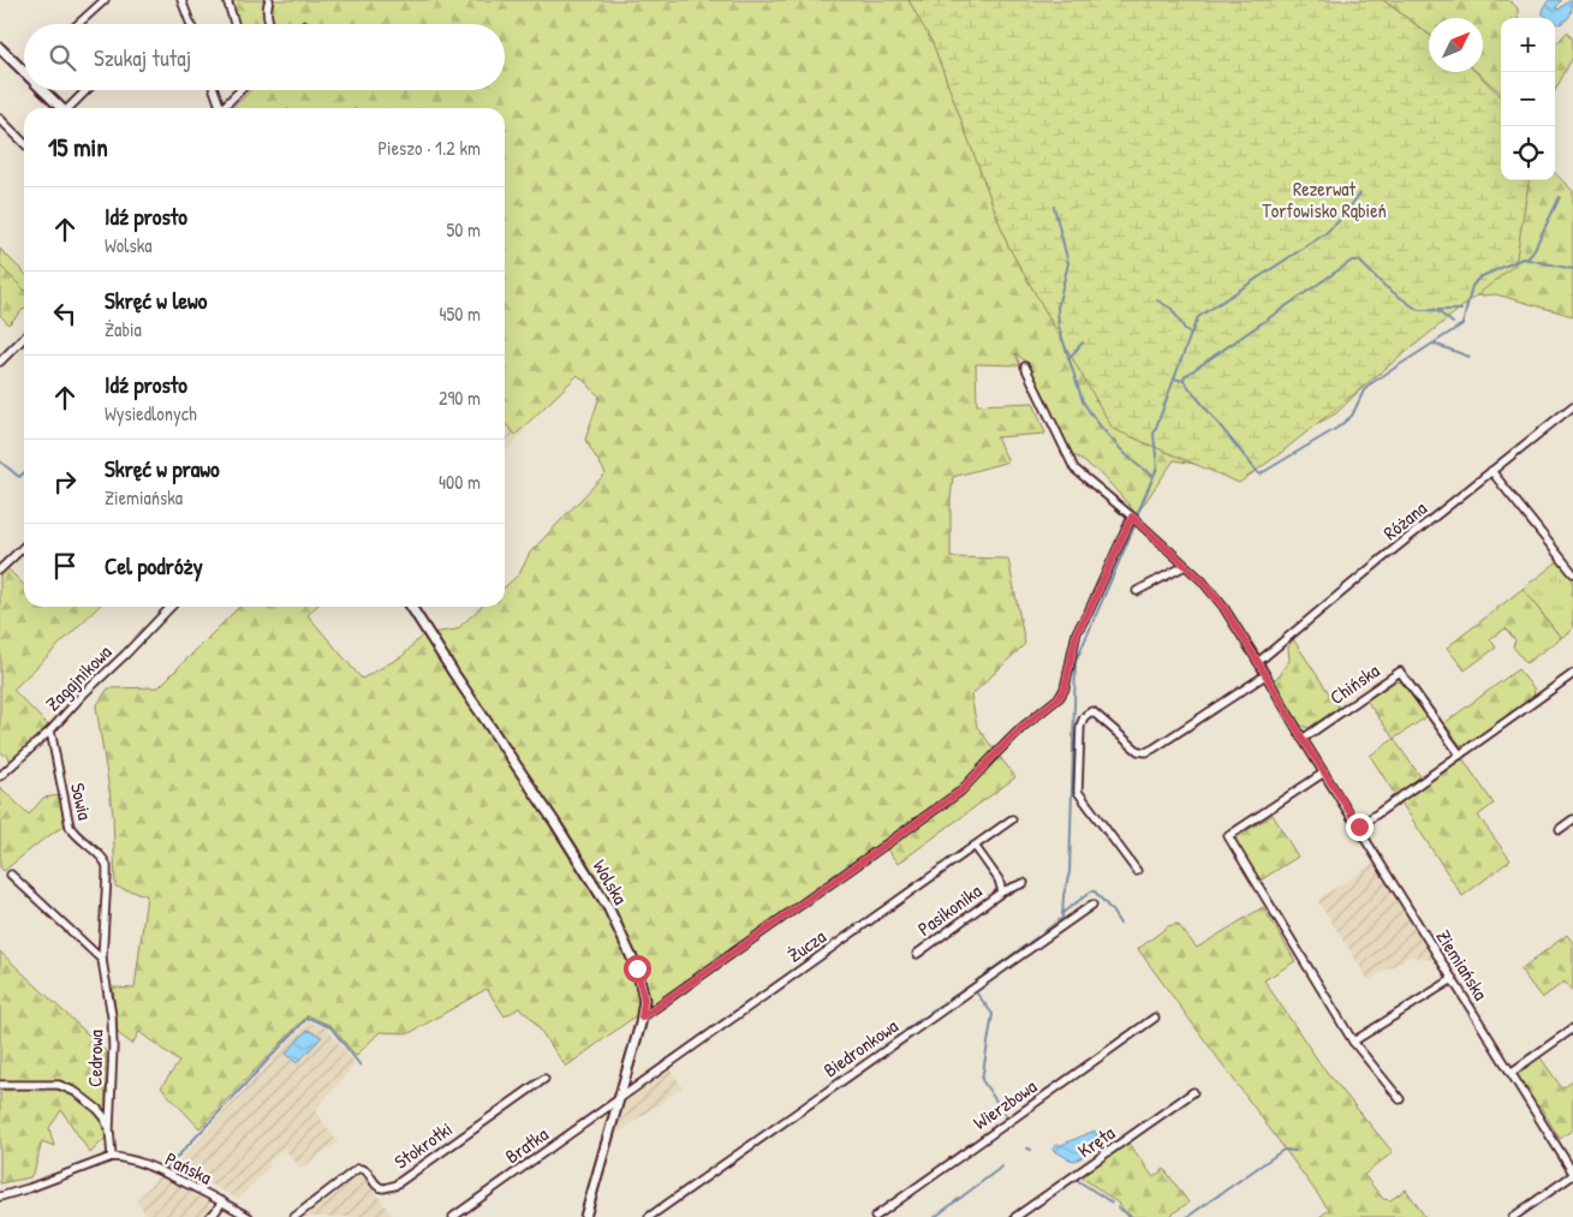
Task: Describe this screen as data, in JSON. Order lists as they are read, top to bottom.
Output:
{
  "streets": {
    "street": [
      "Różana",
      "Zagajnikowa",
      "Chińska",
      "Sowia",
      "Wolska",
      "Pasikonika",
      "Żucza",
      "Ziemiańska",
      "Biedronkowa",
      "Cedrowa",
      "Wierzbowa",
      "Kręta",
      "Stokrotki",
      "Bratka",
      "Pańska"
    ]
  },
  "crossings": [
    ["Różana", "Ziemiańska"],
    ["Zagajnikowa", "Sowia"],
    ["Chińska", "Ziemiańska"],
    ["Sowia", "Cedrowa"],
    ["Wolska", "Żucza"],
    ["Wolska", "Bratka"],
    ["Pasikonika", "Żucza"],
    ["Żucza", "Bratka"],
    ["Cedrowa", "Pańska"]
  ],
  "parks": ["Rezerwat Torfowisko Rąbień"],
  "north": "top right",
  "page": {
    "map_buttons": ["+", "−"],
    "search": "Szukaj tutaj",
    "heading": ["15 min", "Pieszo · 1.2 km"],
    "list": [
      ["Idź prosto", "Wolska", "50 m"],
      ["Skręć w lewo", "Żabia", "450 m"],
      ["Idź prosto", "Wysiedlonych", "290 m"],
      ["Skręć w prawo", "Ziemiańska", "400 m"],
      "Cel podróży"
    ]
  }
}
